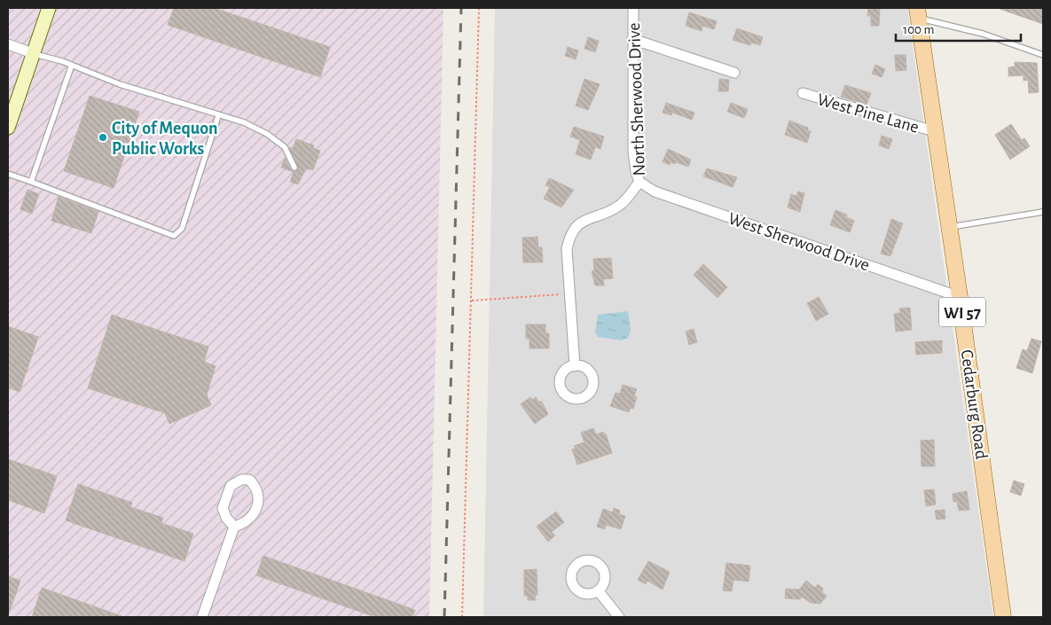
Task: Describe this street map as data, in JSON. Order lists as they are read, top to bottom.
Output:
{
  "streets": {
    "main road": ["WI 57", "Cedarburg Road"],
    "street": ["North Sherwood Drive", "West Pine Lane", "West Sherwood Drive"]
  },
  "crossings": [
    ["North Sherwood Drive", "West Sherwood Drive"],
    ["West Pine Lane", "Cedarburg Road"],
    ["West Sherwood Drive", "Cedarburg Road"]
  ],
  "places": ["City of Mequon Public Works"],
  "scale_bar": "100 m"
}
